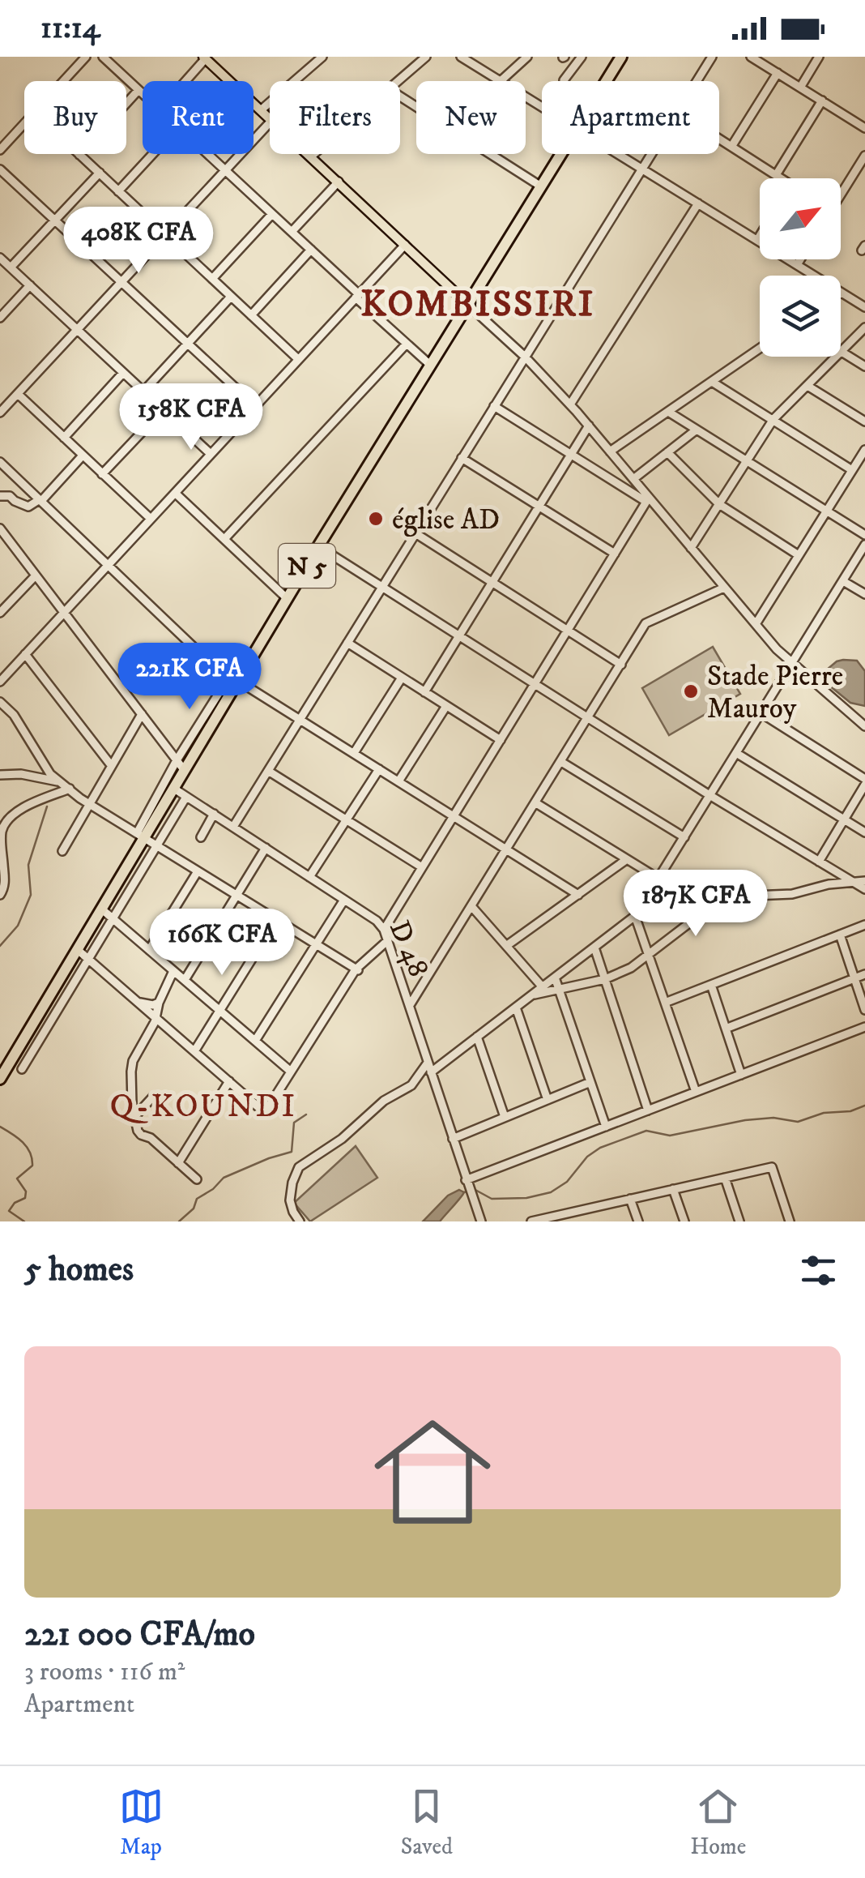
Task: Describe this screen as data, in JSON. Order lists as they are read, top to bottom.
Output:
{
  "streets": {
    "highway": ["N 5"],
    "street": ["D 48"]
  },
  "crossings": [
    ["N 5", "D 48"]
  ],
  "districts": ["KOMBISSIRI", "Q-KOUNDI"],
  "places": ["église AD", "Stade Pierre Mauroy"],
  "north": "top right",
  "page": {
    "status": "11:14",
    "chip": [
      "Buy",
      "Rent",
      "Filters",
      "New",
      "Apartment"
    ],
    "price": [
      "408K CFA",
      "158K CFA",
      "221K CFA",
      "187K CFA",
      "166K CFA"
    ],
    "heading": "5 homes",
    "list": [
      {
        "name": "221 000 CFA/mo",
        "note": "3 rooms · 116 m² · Apartment"
      }
    ],
    "tabs": ["Map", "Saved", "Home"]
  }
}
